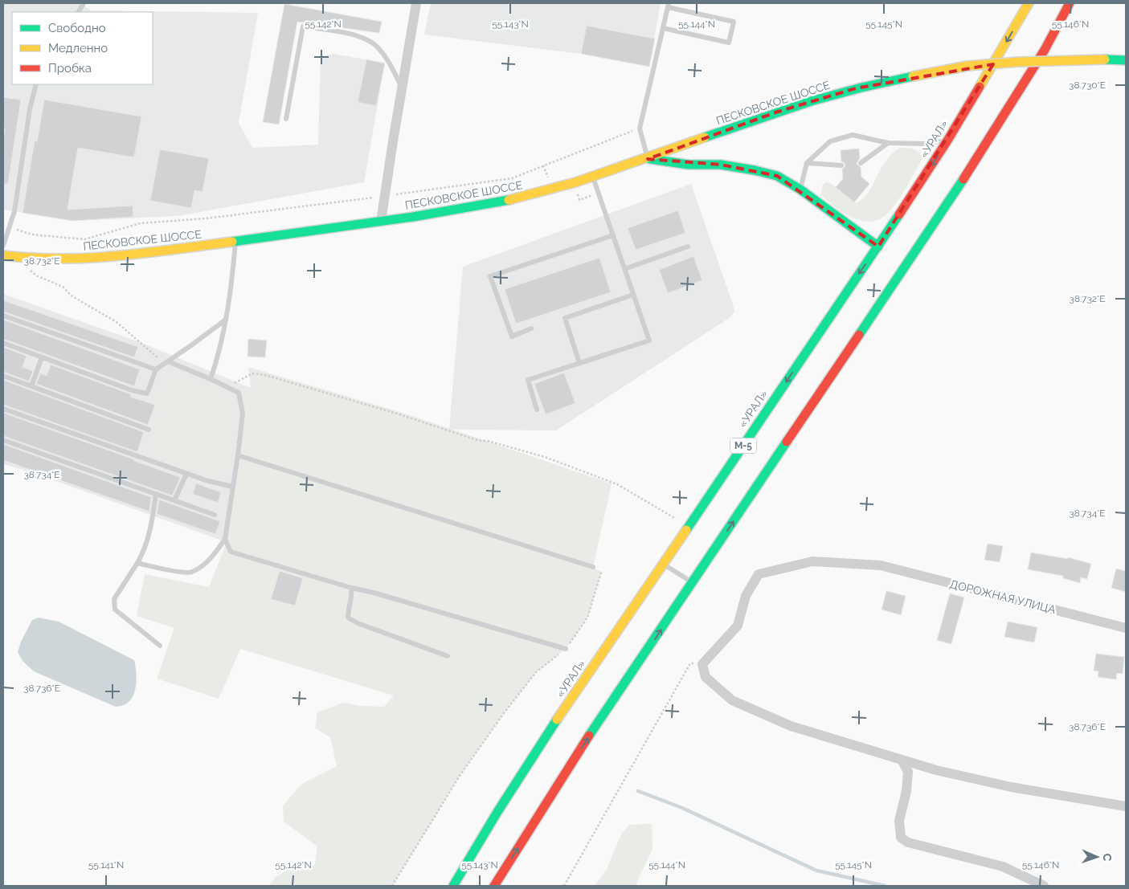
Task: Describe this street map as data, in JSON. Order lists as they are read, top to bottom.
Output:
{
  "streets": {
    "main road": ["ПЕСКОВСКОЕ ШОССЕ", "«УРАЛ»", "М-5"],
    "street": ["ДОРОЖНАЯ УЛИЦА"]
  },
  "legend": ["Свободно", "Медленно", "Пробка"],
  "north": "right",
  "coordinates": [
    "55.142°N",
    "55.143°N",
    "55.144°N",
    "55.145°N",
    "55.146°N",
    "38.730°E",
    "38.732°E",
    "38.734°E",
    "38.736°E",
    "55.141°N"
  ]
}
